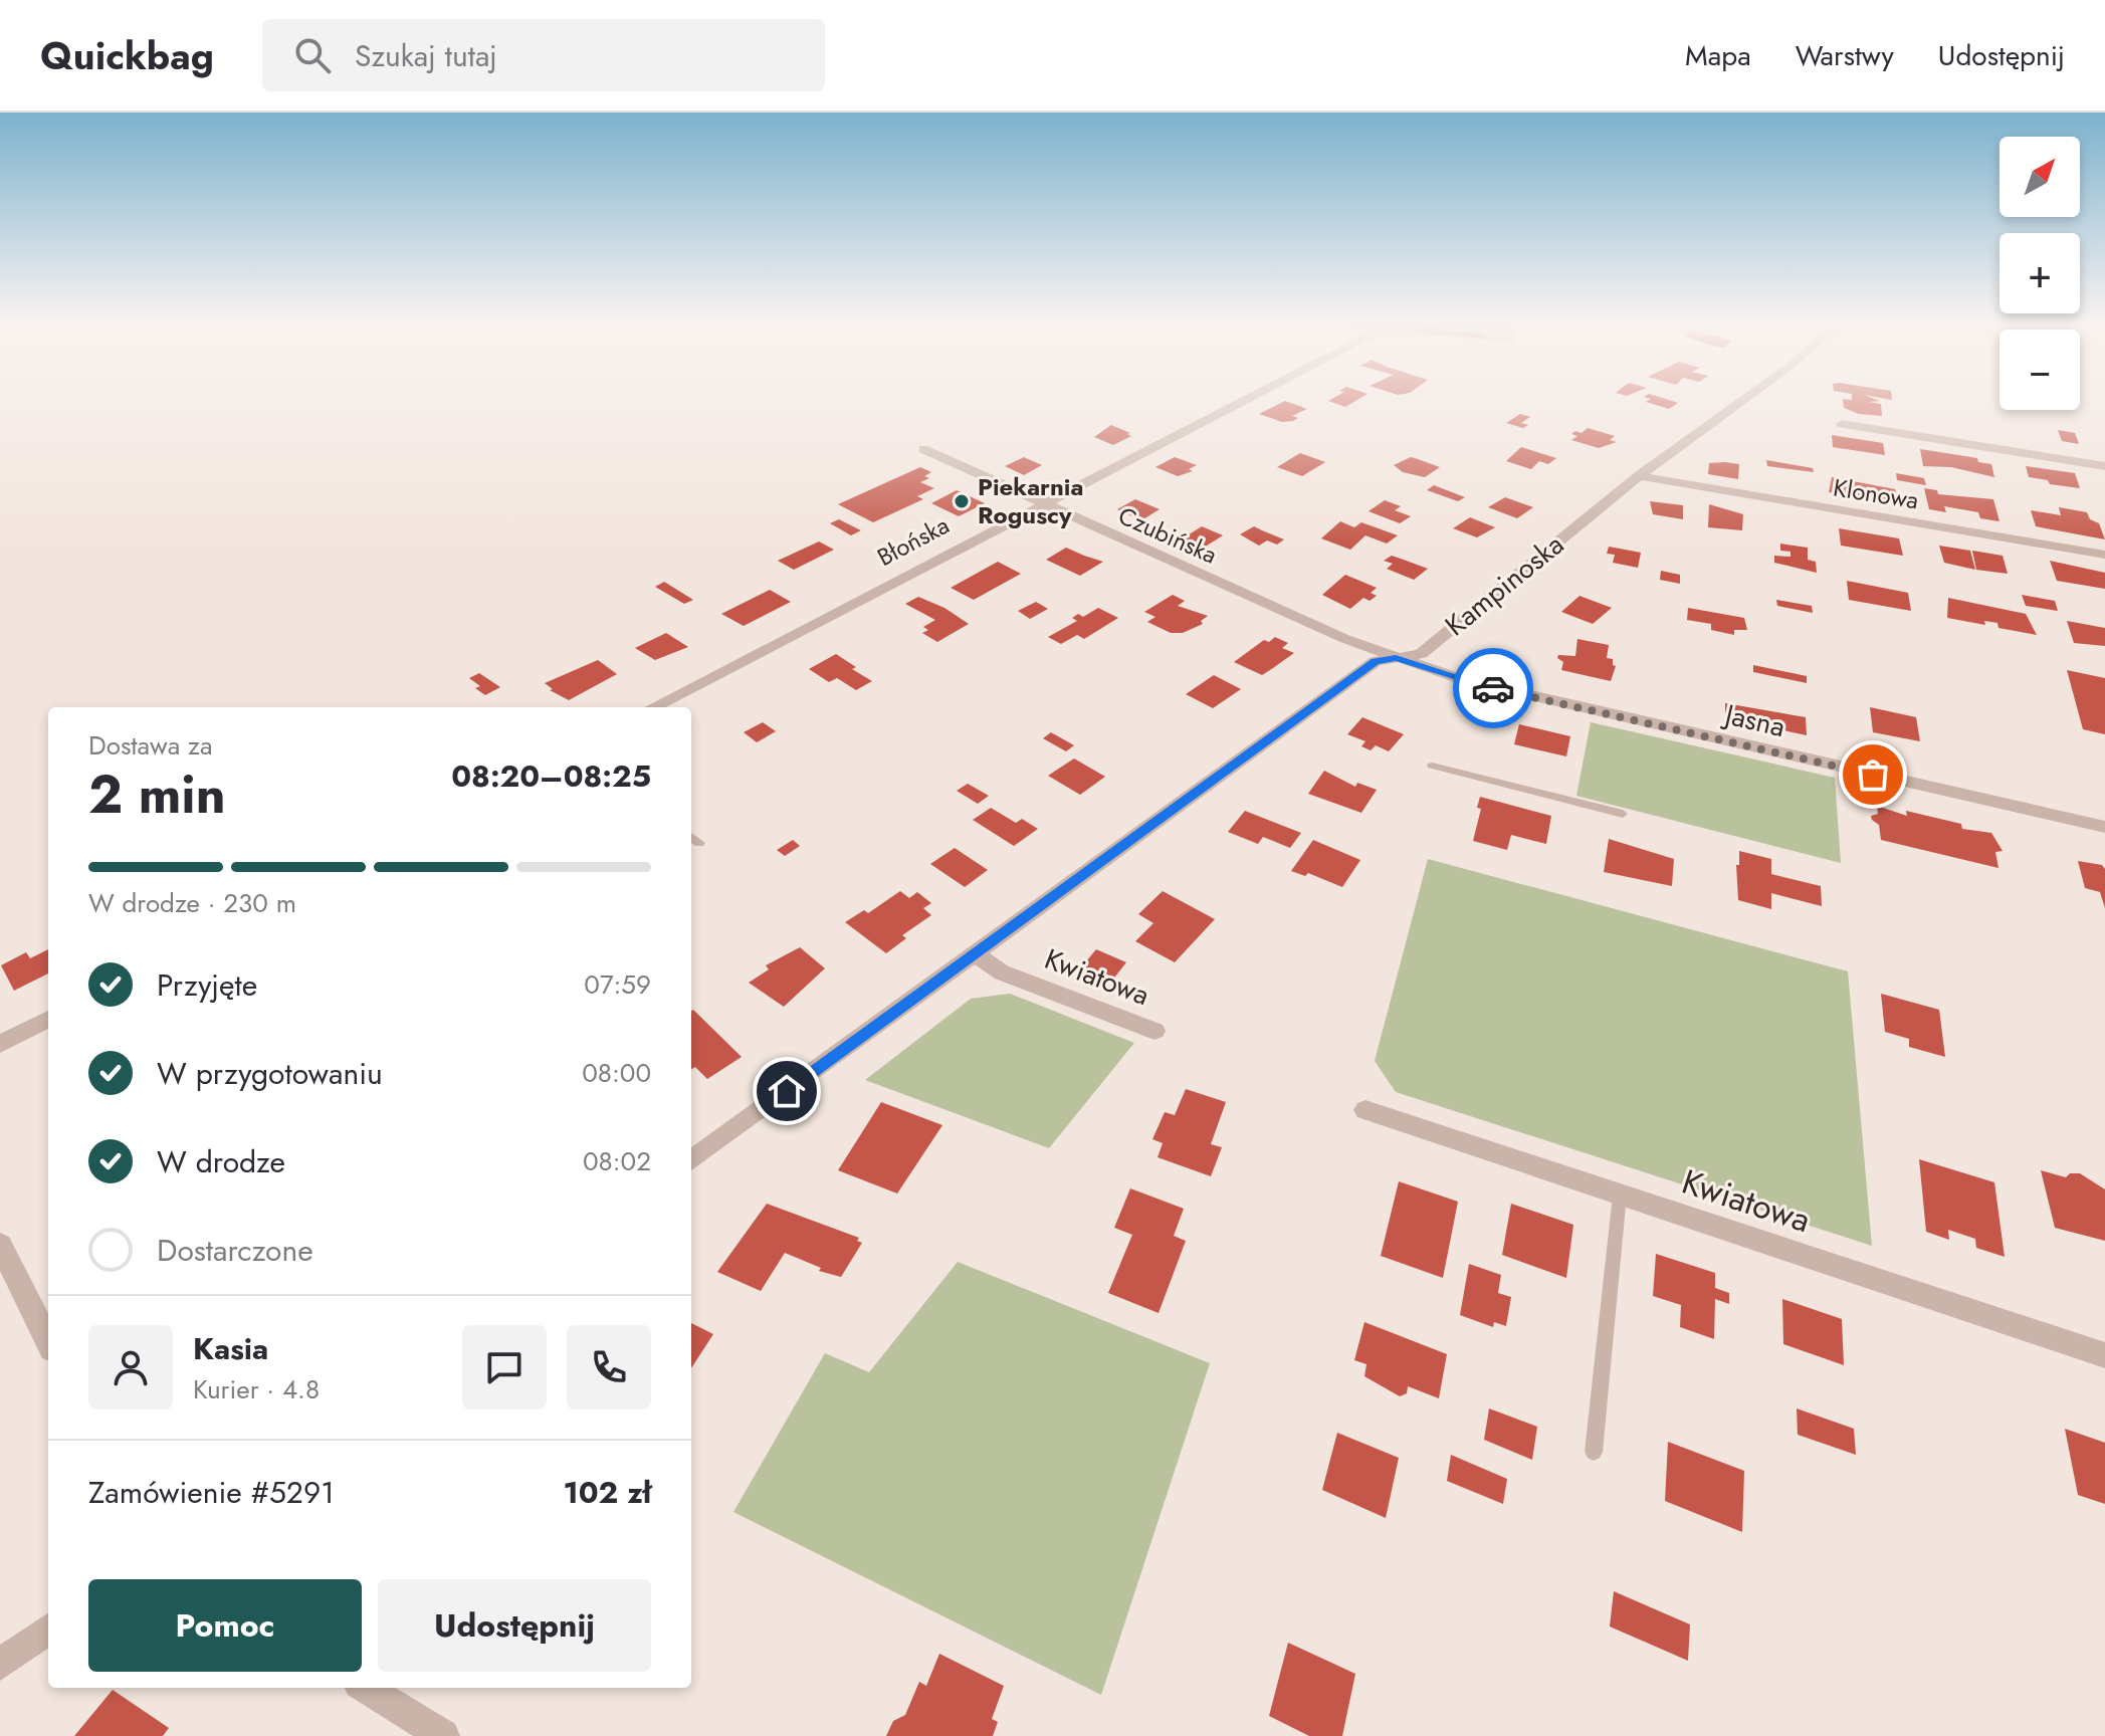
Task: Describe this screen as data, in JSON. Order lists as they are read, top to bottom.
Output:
{
  "streets": {
    "street": [
      "Klonowa",
      "Czubińska",
      "Błońska",
      "Kampinoska",
      "Jasna",
      "Kwiatowa"
    ]
  },
  "crossings": [
    ["Klonowa", "Kampinoska"],
    ["Czubińska", "Błońska"],
    ["Czubińska", "Kampinoska"],
    ["Czubińska", "Jasna"],
    ["Kampinoska", "Jasna"],
    ["Kampinoska", "Kwiatowa"]
  ],
  "places": ["Piekarnia Roguscy"],
  "north": "top right",
  "page": {
    "header": "Quickbag",
    "search": "Szukaj tutaj",
    "nav": ["Mapa", "Warstwy", "Udostępnij"],
    "map_buttons": ["+", "−"],
    "heading": ["2 min", "Dostawa za", "08:20–08:25"],
    "panel": [
      "Kasia",
      "Kurier · 4.8",
      "Zamówienie #5291",
      "102 zł"
    ],
    "bar": "W drodze · 230 m",
    "list": [
      ["Przyjęte", "07:59"],
      ["W przygotowaniu", "08:00"],
      ["W drodze", "08:02"],
      "Dostarczone"
    ],
    "buttons": ["Pomoc", "Udostępnij"]
  }
}
